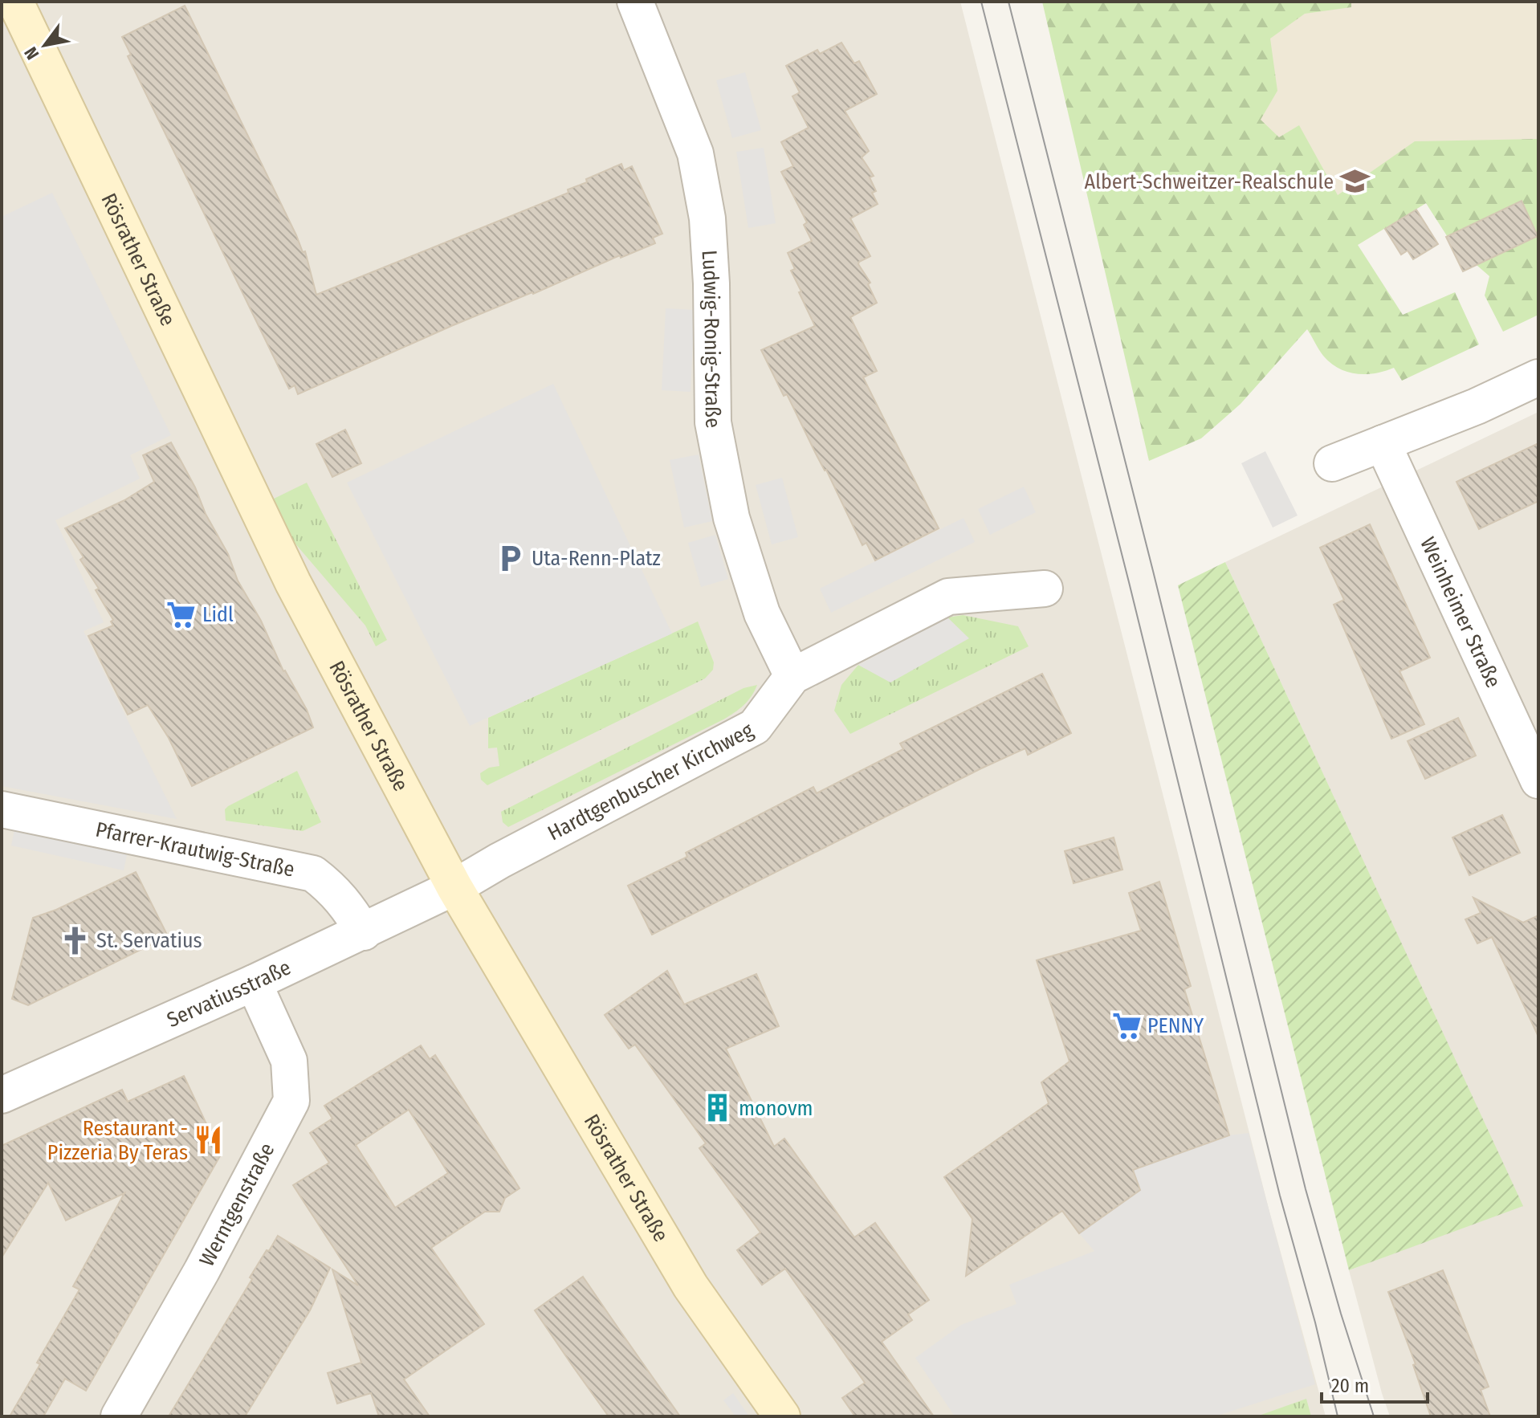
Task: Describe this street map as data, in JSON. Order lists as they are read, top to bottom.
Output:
{
  "streets": {
    "main road": ["Rösrather Straße"],
    "street": [
      "Ludwig-Ronig-Straße",
      "Weinheimer Straße",
      "Hardtgenbuscher Kirchweg",
      "Pfarrer-Krautwig-Straße",
      "Servatiusstraße",
      "Werntgenstraße"
    ]
  },
  "crossings": [
    ["Rösrather Straße", "Hardtgenbuscher Kirchweg"],
    ["Rösrather Straße", "Servatiusstraße"],
    ["Ludwig-Ronig-Straße", "Hardtgenbuscher Kirchweg"],
    ["Hardtgenbuscher Kirchweg", "Servatiusstraße"],
    ["Pfarrer-Krautwig-Straße", "Servatiusstraße"],
    ["Servatiusstraße", "Werntgenstraße"]
  ],
  "places": {
    "school or university": ["Albert-Schweitzer-Realschule"],
    "parking": ["Uta-Renn-Platz"],
    "supermarket": ["Lidl", "PENNY"],
    "church": ["St. Servatius"],
    "building": ["monovm"],
    "restaurant": ["Restaurant - Pizzeria By Teras"]
  },
  "scale_bar": "20 m",
  "north": "bottom left"
}
